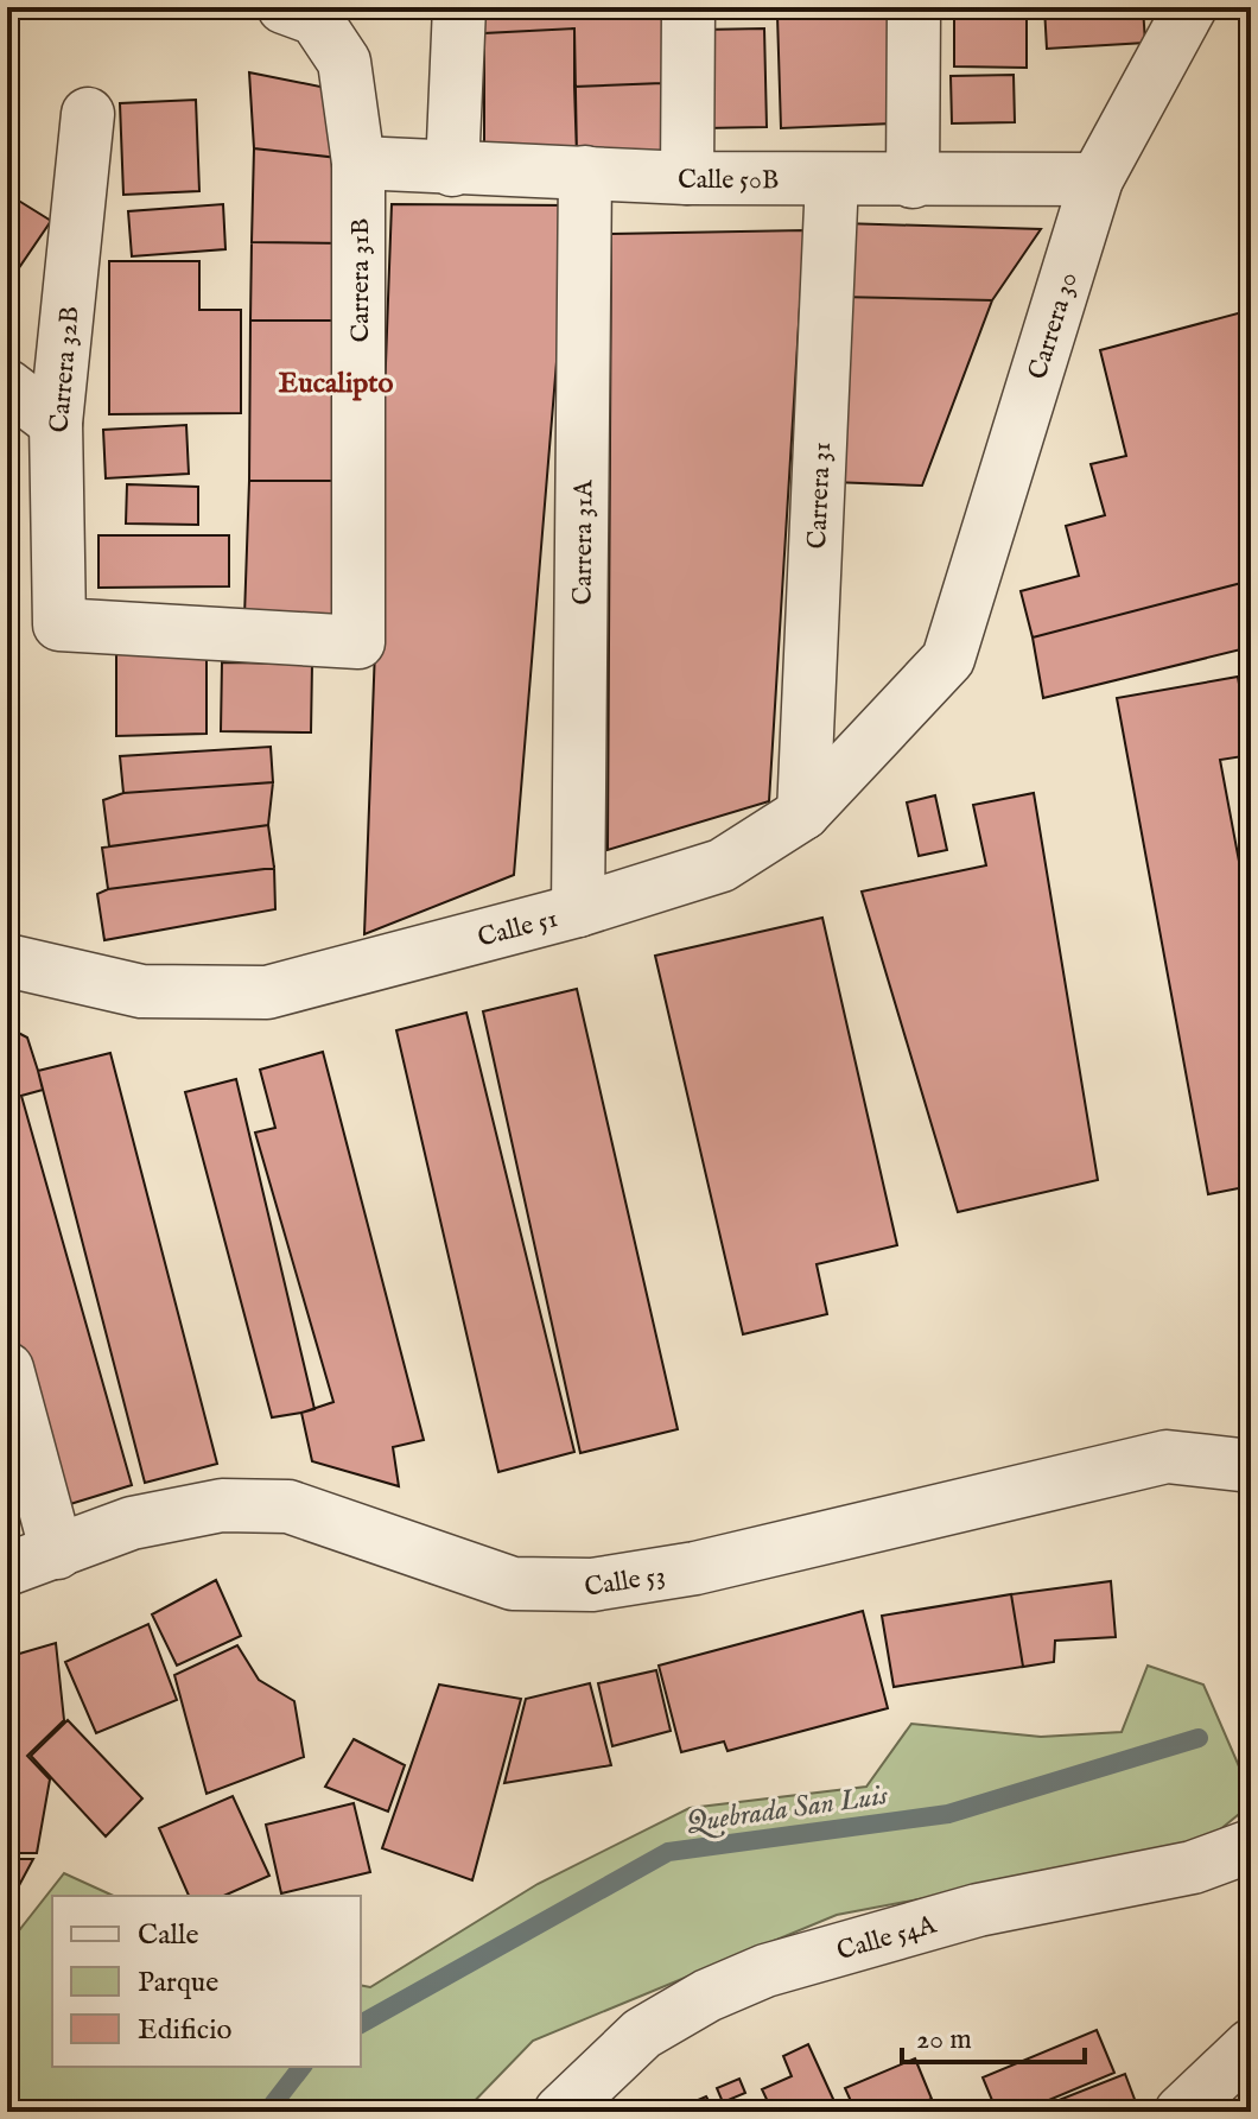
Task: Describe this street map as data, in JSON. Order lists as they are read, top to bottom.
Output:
{
  "streets": {
    "street": [
      "Calle 50B",
      "Carrera 31B",
      "Carrera 30",
      "Carrera 32B",
      "Carrera 31",
      "Carrera 31A",
      "Calle 51",
      "Calle 53",
      "Calle 54A"
    ]
  },
  "crossings": [
    ["Calle 50B", "Carrera 31B"],
    ["Calle 50B", "Carrera 30"],
    ["Calle 50B", "Carrera 31"],
    ["Calle 50B", "Carrera 31A"],
    ["Carrera 31B", "Carrera 32B"],
    ["Carrera 30", "Calle 51"],
    ["Carrera 31", "Calle 51"],
    ["Carrera 31A", "Calle 51"]
  ],
  "districts": ["Eucalipto"],
  "water": ["Quebrada San Luis"],
  "legend": ["Calle", "Parque", "Edificio"],
  "scale_bar": "20 m"
}
